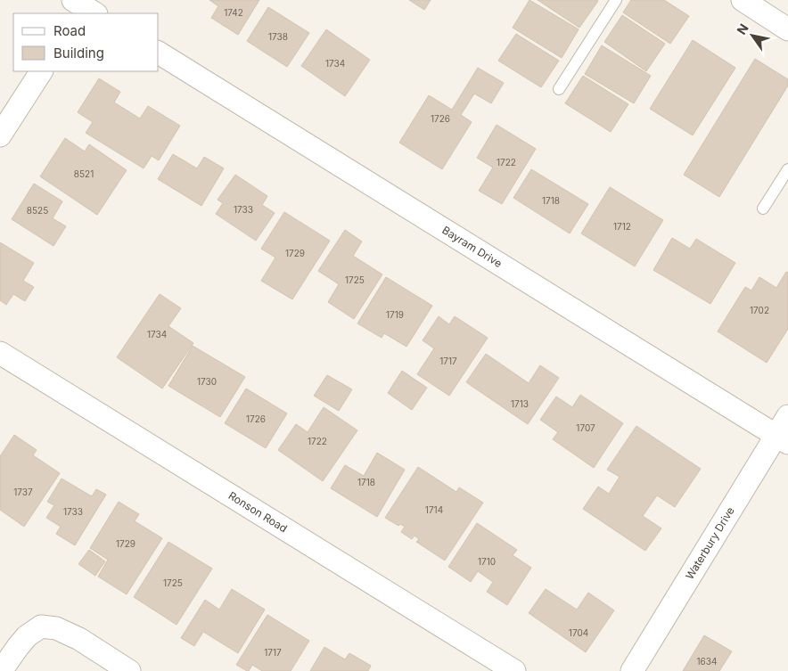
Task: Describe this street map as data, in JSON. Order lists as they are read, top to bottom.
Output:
{
  "streets": {
    "street": ["Bayram Drive", "Ronson Road", "Waterbury Drive"]
  },
  "crossings": [
    ["Bayram Drive", "Waterbury Drive"]
  ],
  "house_numbers": [
    "1742",
    "1738",
    "1734",
    "1726",
    "1722",
    "8521",
    "1718",
    "1733",
    "8525",
    "1712",
    "1729",
    "1725",
    "1702",
    "1719",
    "1734",
    "1717",
    "1730",
    "1713",
    "1726",
    "1707",
    "1722",
    "1718",
    "1737",
    "1714",
    "1733",
    "1729",
    "1710",
    "1725",
    "1704",
    "1717",
    "1634"
  ],
  "legend": ["Road", "Building"],
  "north": "top left"
}
